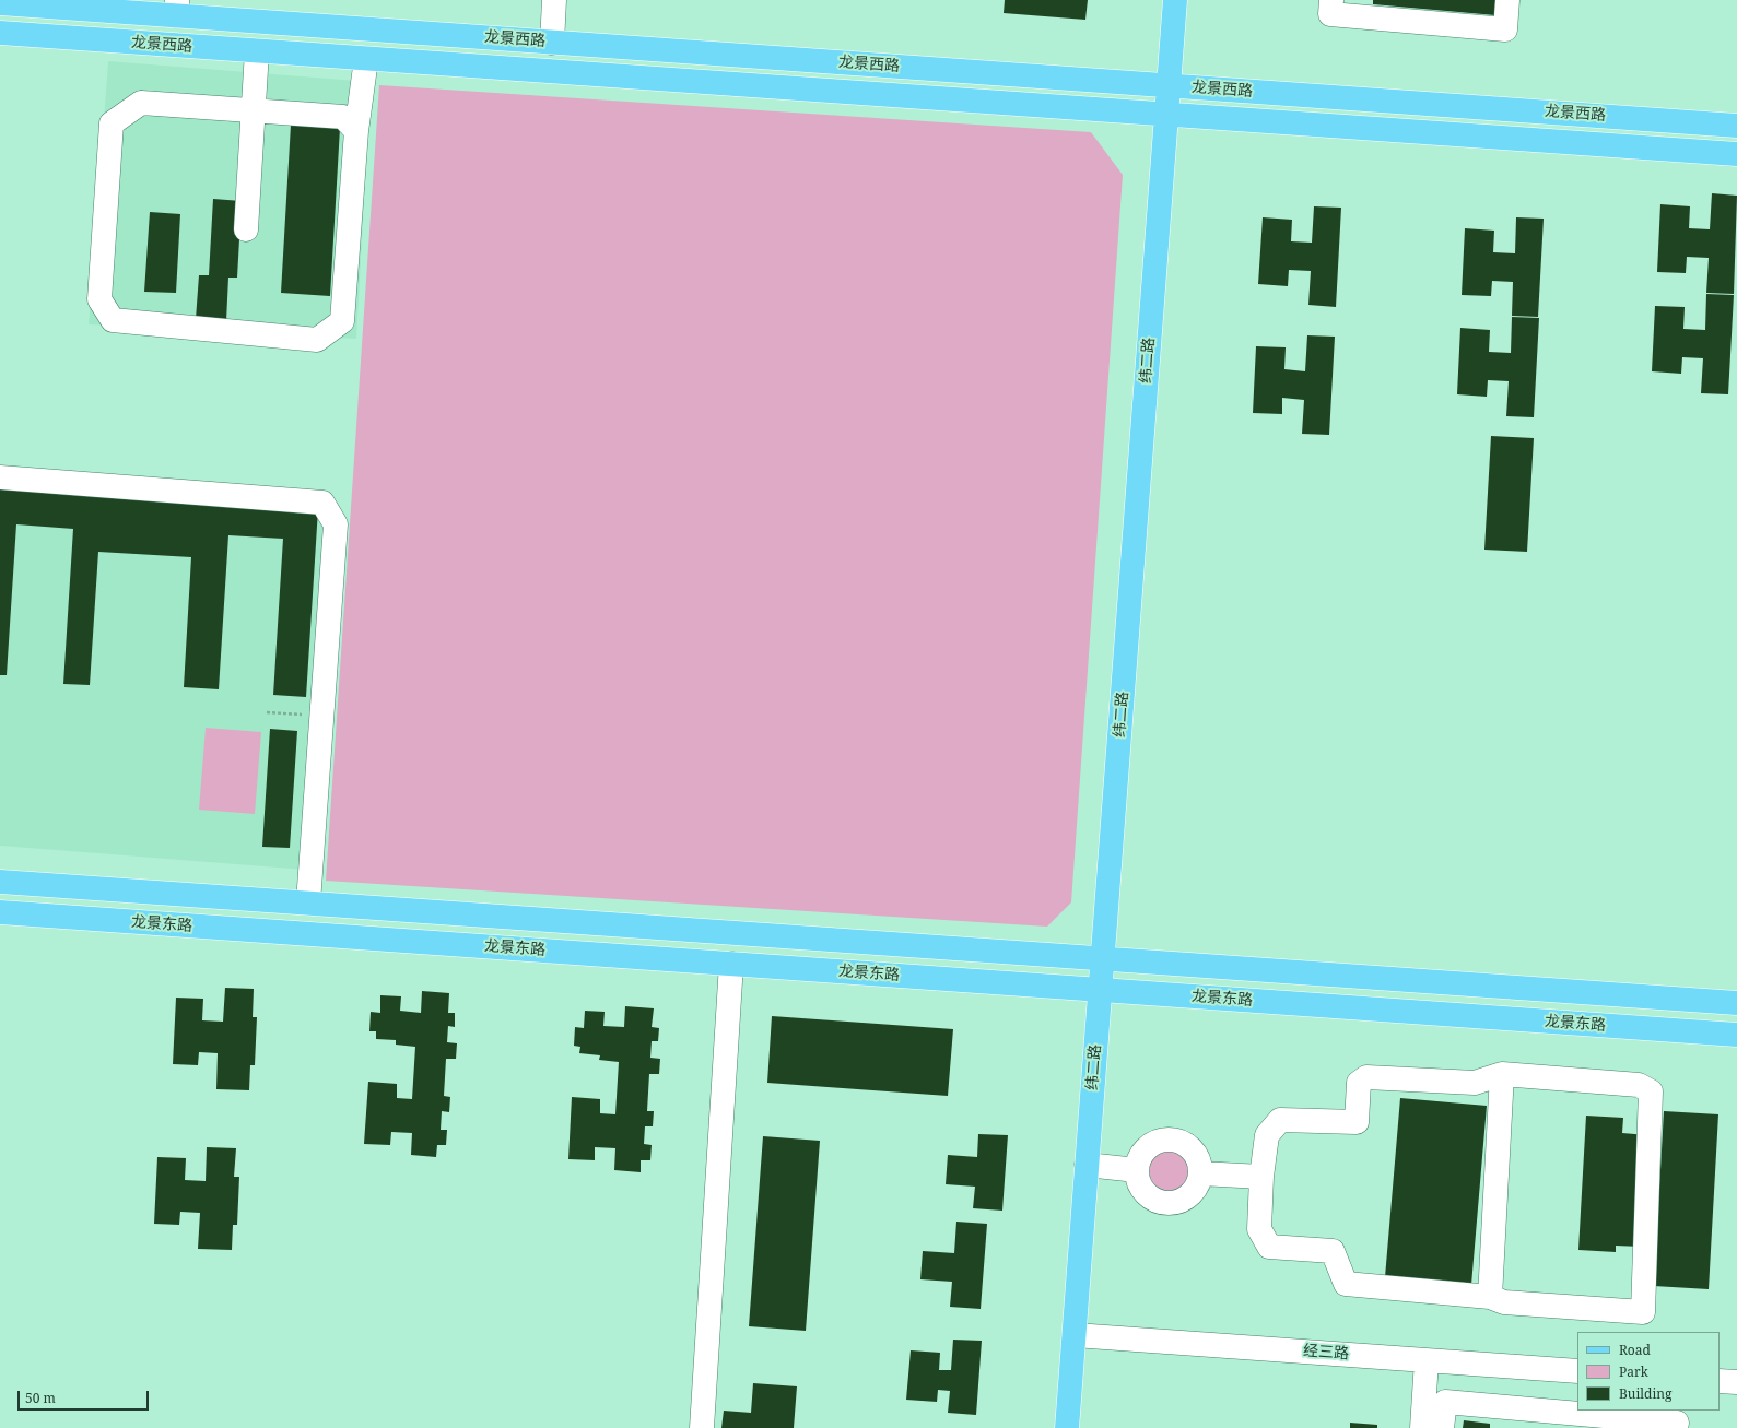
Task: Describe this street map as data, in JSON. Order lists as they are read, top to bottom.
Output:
{
  "streets": {
    "main road": ["龙景西路", "纬二路", "龙景东路"],
    "street": ["经三路"]
  },
  "crossings": [
    ["龙景西路", "纬二路"],
    ["纬二路", "龙景东路"],
    ["纬二路", "经三路"]
  ],
  "legend": ["Road", "Park", "Building"],
  "scale_bar": "50 m"
}
